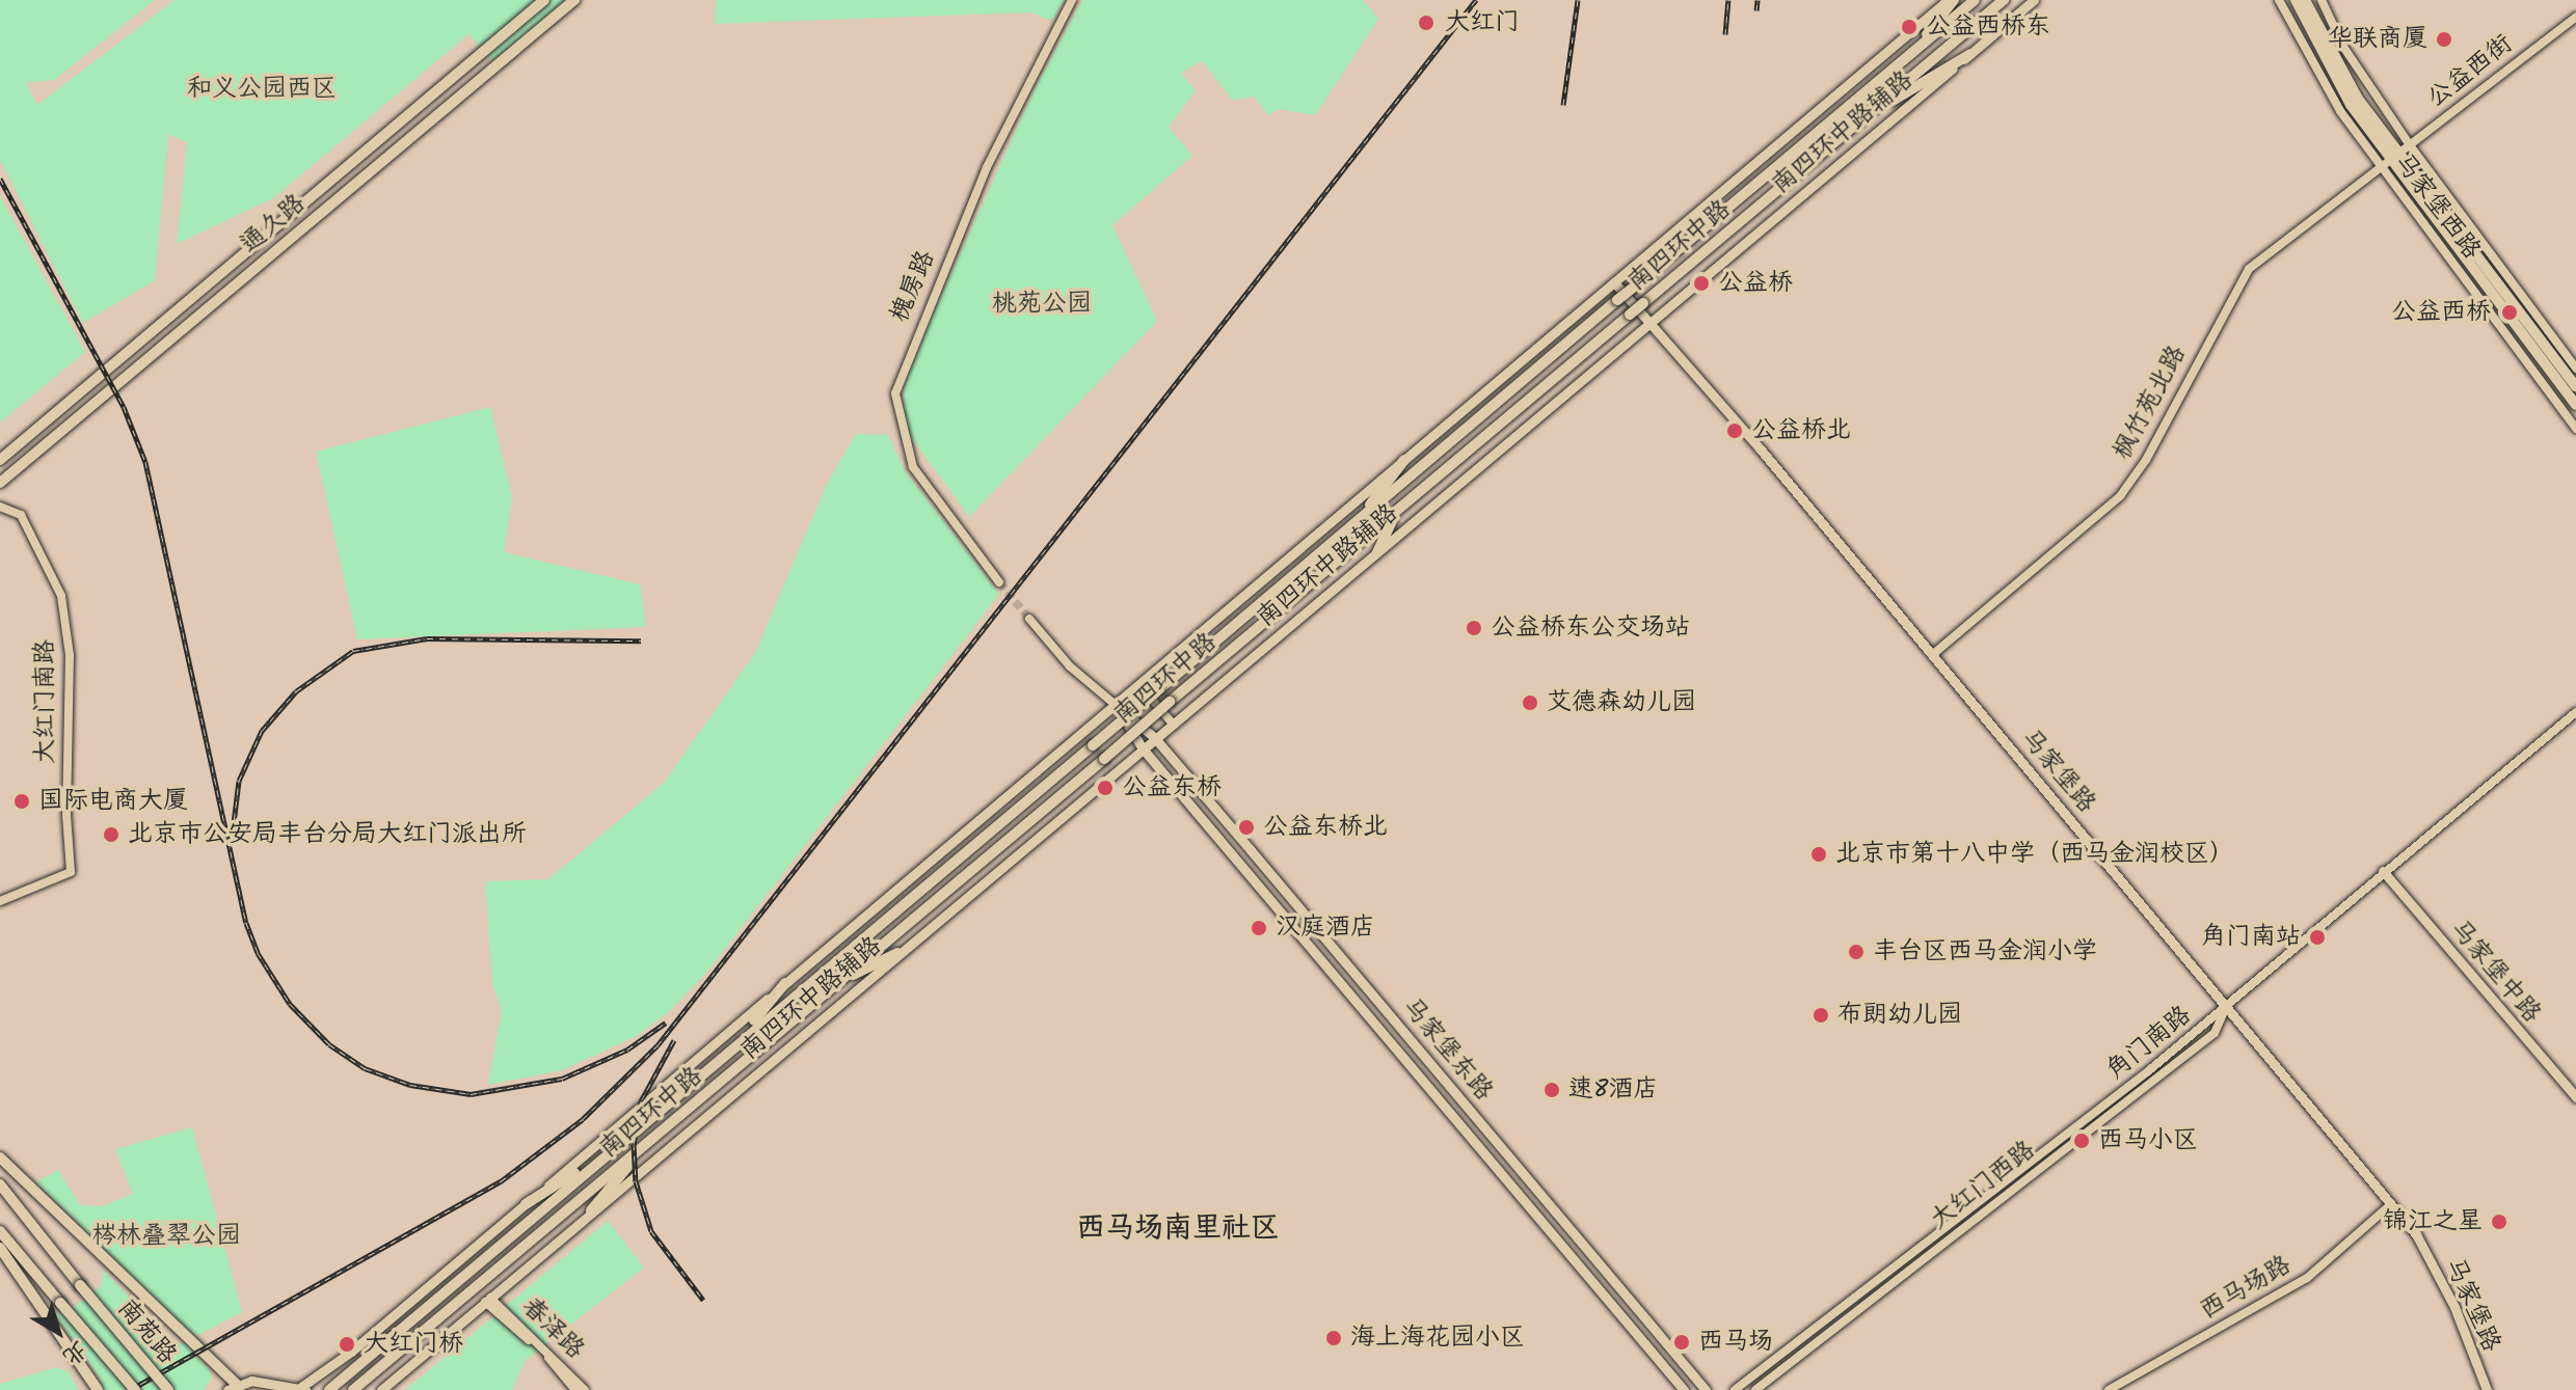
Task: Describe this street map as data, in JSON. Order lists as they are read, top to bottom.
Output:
{
  "streets": {
    "main road": [
      "南四环中路辅路",
      "马家堡西路",
      "通久路",
      "南四环中路",
      "马家堡路",
      "马家堡中路",
      "马家堡东路",
      "南苑路"
    ],
    "street": [
      "公益西街",
      "槐房路",
      "枫竹苑北路",
      "大红门南路",
      "角门南路",
      "大红门西路",
      "西马场路",
      "春泽路"
    ]
  },
  "crossings": [
    ["公益西街", "马家堡西路"],
    ["公益西街", "枫竹苑北路"],
    ["南四环中路辅路", "马家堡路"],
    ["南四环中路辅路", "马家堡东路"],
    ["南四环中路辅路", "春泽路"],
    ["马家堡西路", "枫竹苑北路"],
    ["枫竹苑北路", "马家堡路"],
    ["马家堡路", "角门南路"],
    ["马家堡路", "大红门西路"],
    ["马家堡路", "西马场路"],
    ["马家堡中路", "角门南路"],
    ["角门南路", "大红门西路"]
  ],
  "districts": ["西马场南里社区"],
  "parks": ["和义公园西区", "桃苑公园", "梣林叠翠公园"],
  "places": [
    "大红门",
    "公益西桥东",
    "华联商厦",
    "公益桥",
    "公益西桥",
    "公益桥北",
    "公益桥东公交场站",
    "艾德森幼儿园",
    "公益东桥",
    "国际电商大厦",
    "公益东桥北",
    "北京市公安局丰台分局大红门派出所",
    "北京市第十八中学（西马金润校区）",
    "汉庭酒店",
    "角门南站",
    "丰台区西马金润小学",
    "布朗幼儿园",
    "速8酒店",
    "西马小区",
    "锦江之星",
    "海上海花园小区",
    "西马场",
    "大红门桥"
  ],
  "north": "bottom right"
}
